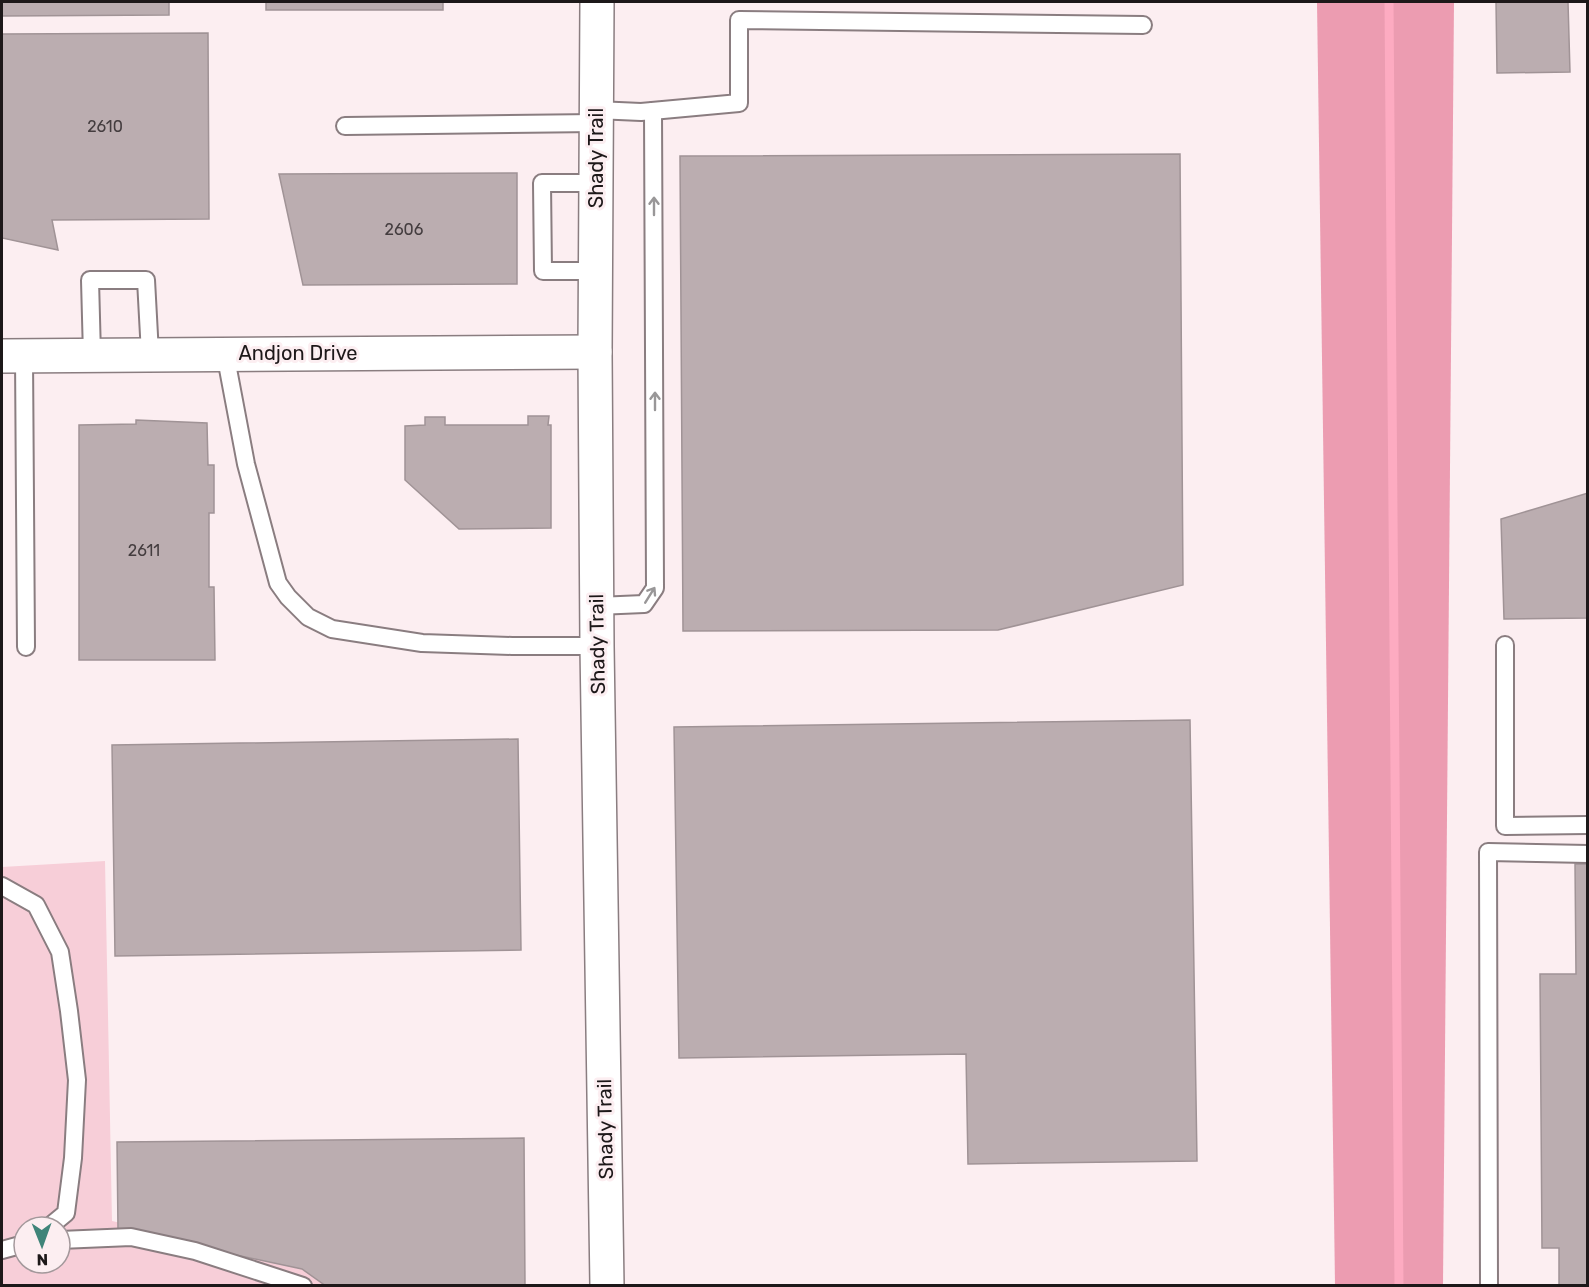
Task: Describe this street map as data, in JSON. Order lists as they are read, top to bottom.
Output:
{
  "streets": {
    "street": ["Shady Trail", "Andjon Drive"]
  },
  "crossings": [
    ["Shady Trail", "Andjon Drive"]
  ],
  "house_numbers": ["2610", "2606", "2611"],
  "north": "bottom"
}
